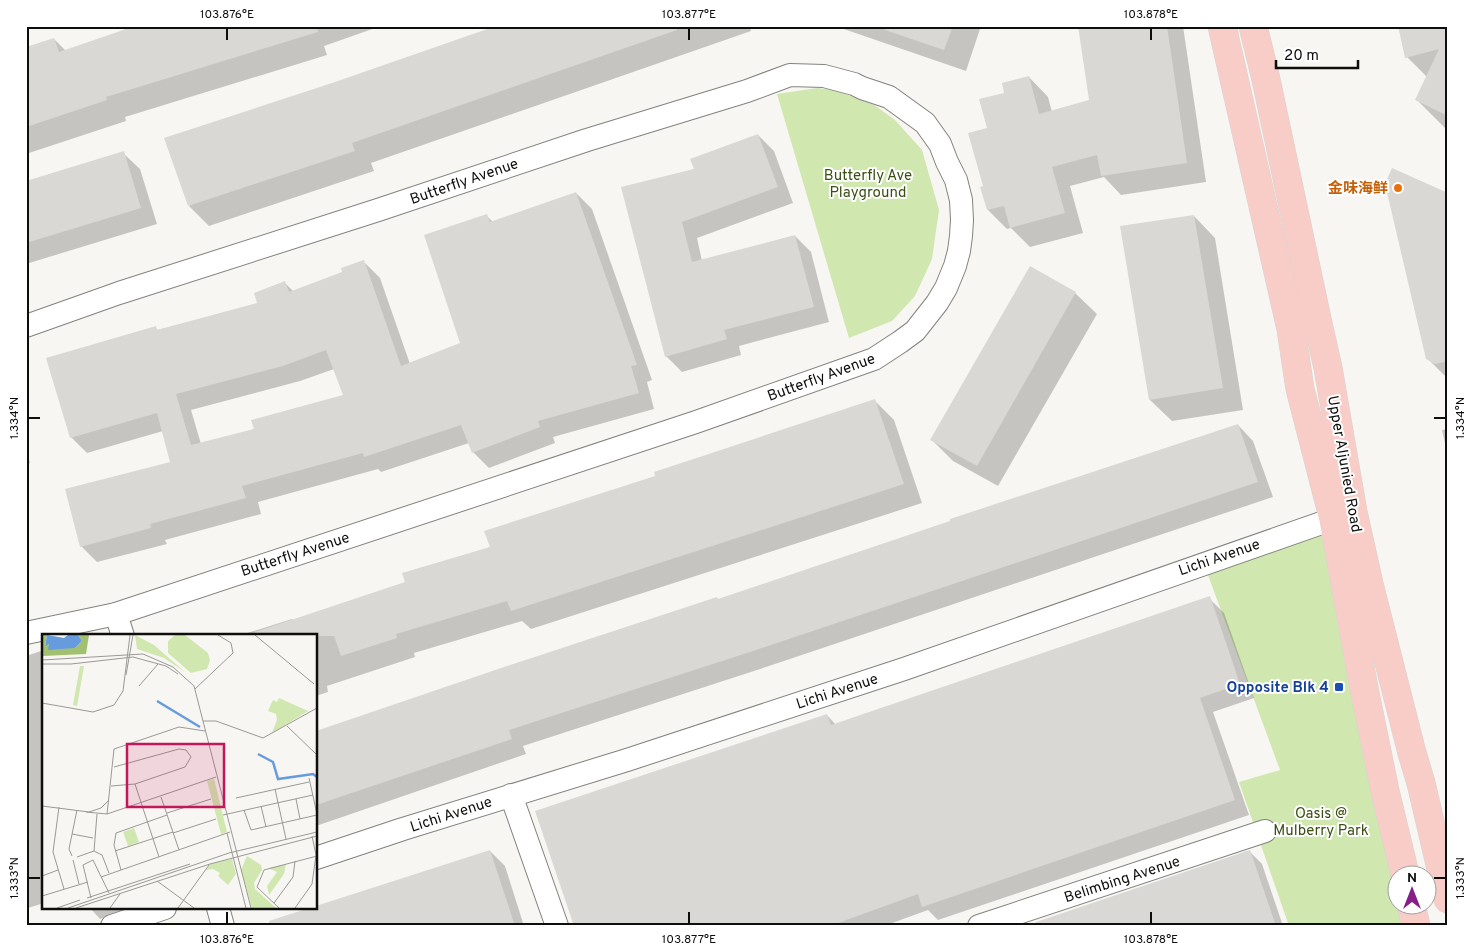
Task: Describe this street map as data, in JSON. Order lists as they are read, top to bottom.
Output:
{
  "streets": {
    "main road": ["Upper Aljunied Road"],
    "street": ["Butterfly Avenue", "Lichi Avenue", "Belimbing Avenue"]
  },
  "crossings": [
    ["Upper Aljunied Road", "Lichi Avenue"]
  ],
  "parks": ["Butterfly Ave Playground", "Oasis @ Mulberry Park"],
  "places": {
    "other": ["金味海鲜"],
    "transit": ["Opposite Blk 4"]
  },
  "scale_bar": "20 m",
  "north": "top",
  "coordinates": [
    "103.876°E",
    "103.877°E",
    "103.878°E",
    "1.334°N",
    "1.333°N"
  ]
}
